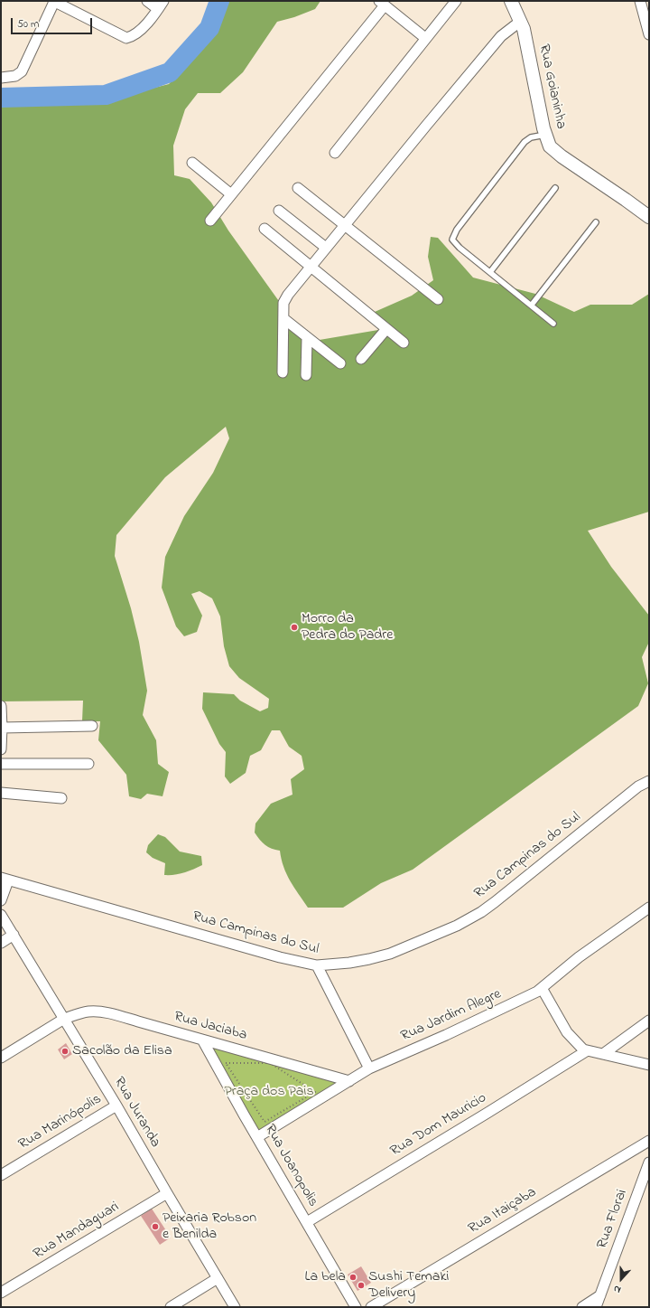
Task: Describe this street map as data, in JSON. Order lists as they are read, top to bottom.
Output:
{
  "streets": {
    "street": [
      "Rua Goianinha",
      "Rua Campinas do Sul",
      "Rua Jardim Alegre",
      "Rua Jaciaba",
      "Rua Juranda",
      "Rua Marinópolis",
      "Rua Dom Mauricio",
      "Rua Joanopolis",
      "Rua Itaiçaba",
      "Rua Florai",
      "Rua Mandaguari"
    ]
  },
  "crossings": [
    ["Rua Jardim Alegre", "Rua Jaciaba"],
    ["Rua Jardim Alegre", "Rua Joanopolis"],
    ["Rua Jaciaba", "Rua Juranda"],
    ["Rua Jaciaba", "Rua Joanopolis"],
    ["Rua Juranda", "Rua Marinópolis"],
    ["Rua Juranda", "Rua Mandaguari"],
    ["Rua Dom Mauricio", "Rua Joanopolis"]
  ],
  "parks": ["Praça dos Pais"],
  "places": [
    "Morro da Pedra do Padre",
    "Sacolão da Elisa",
    "Peixaria Robson e Benilda",
    "La bela",
    "Sushi Temaki Delivery"
  ],
  "scale_bar": "50 m",
  "north": "bottom"
}
